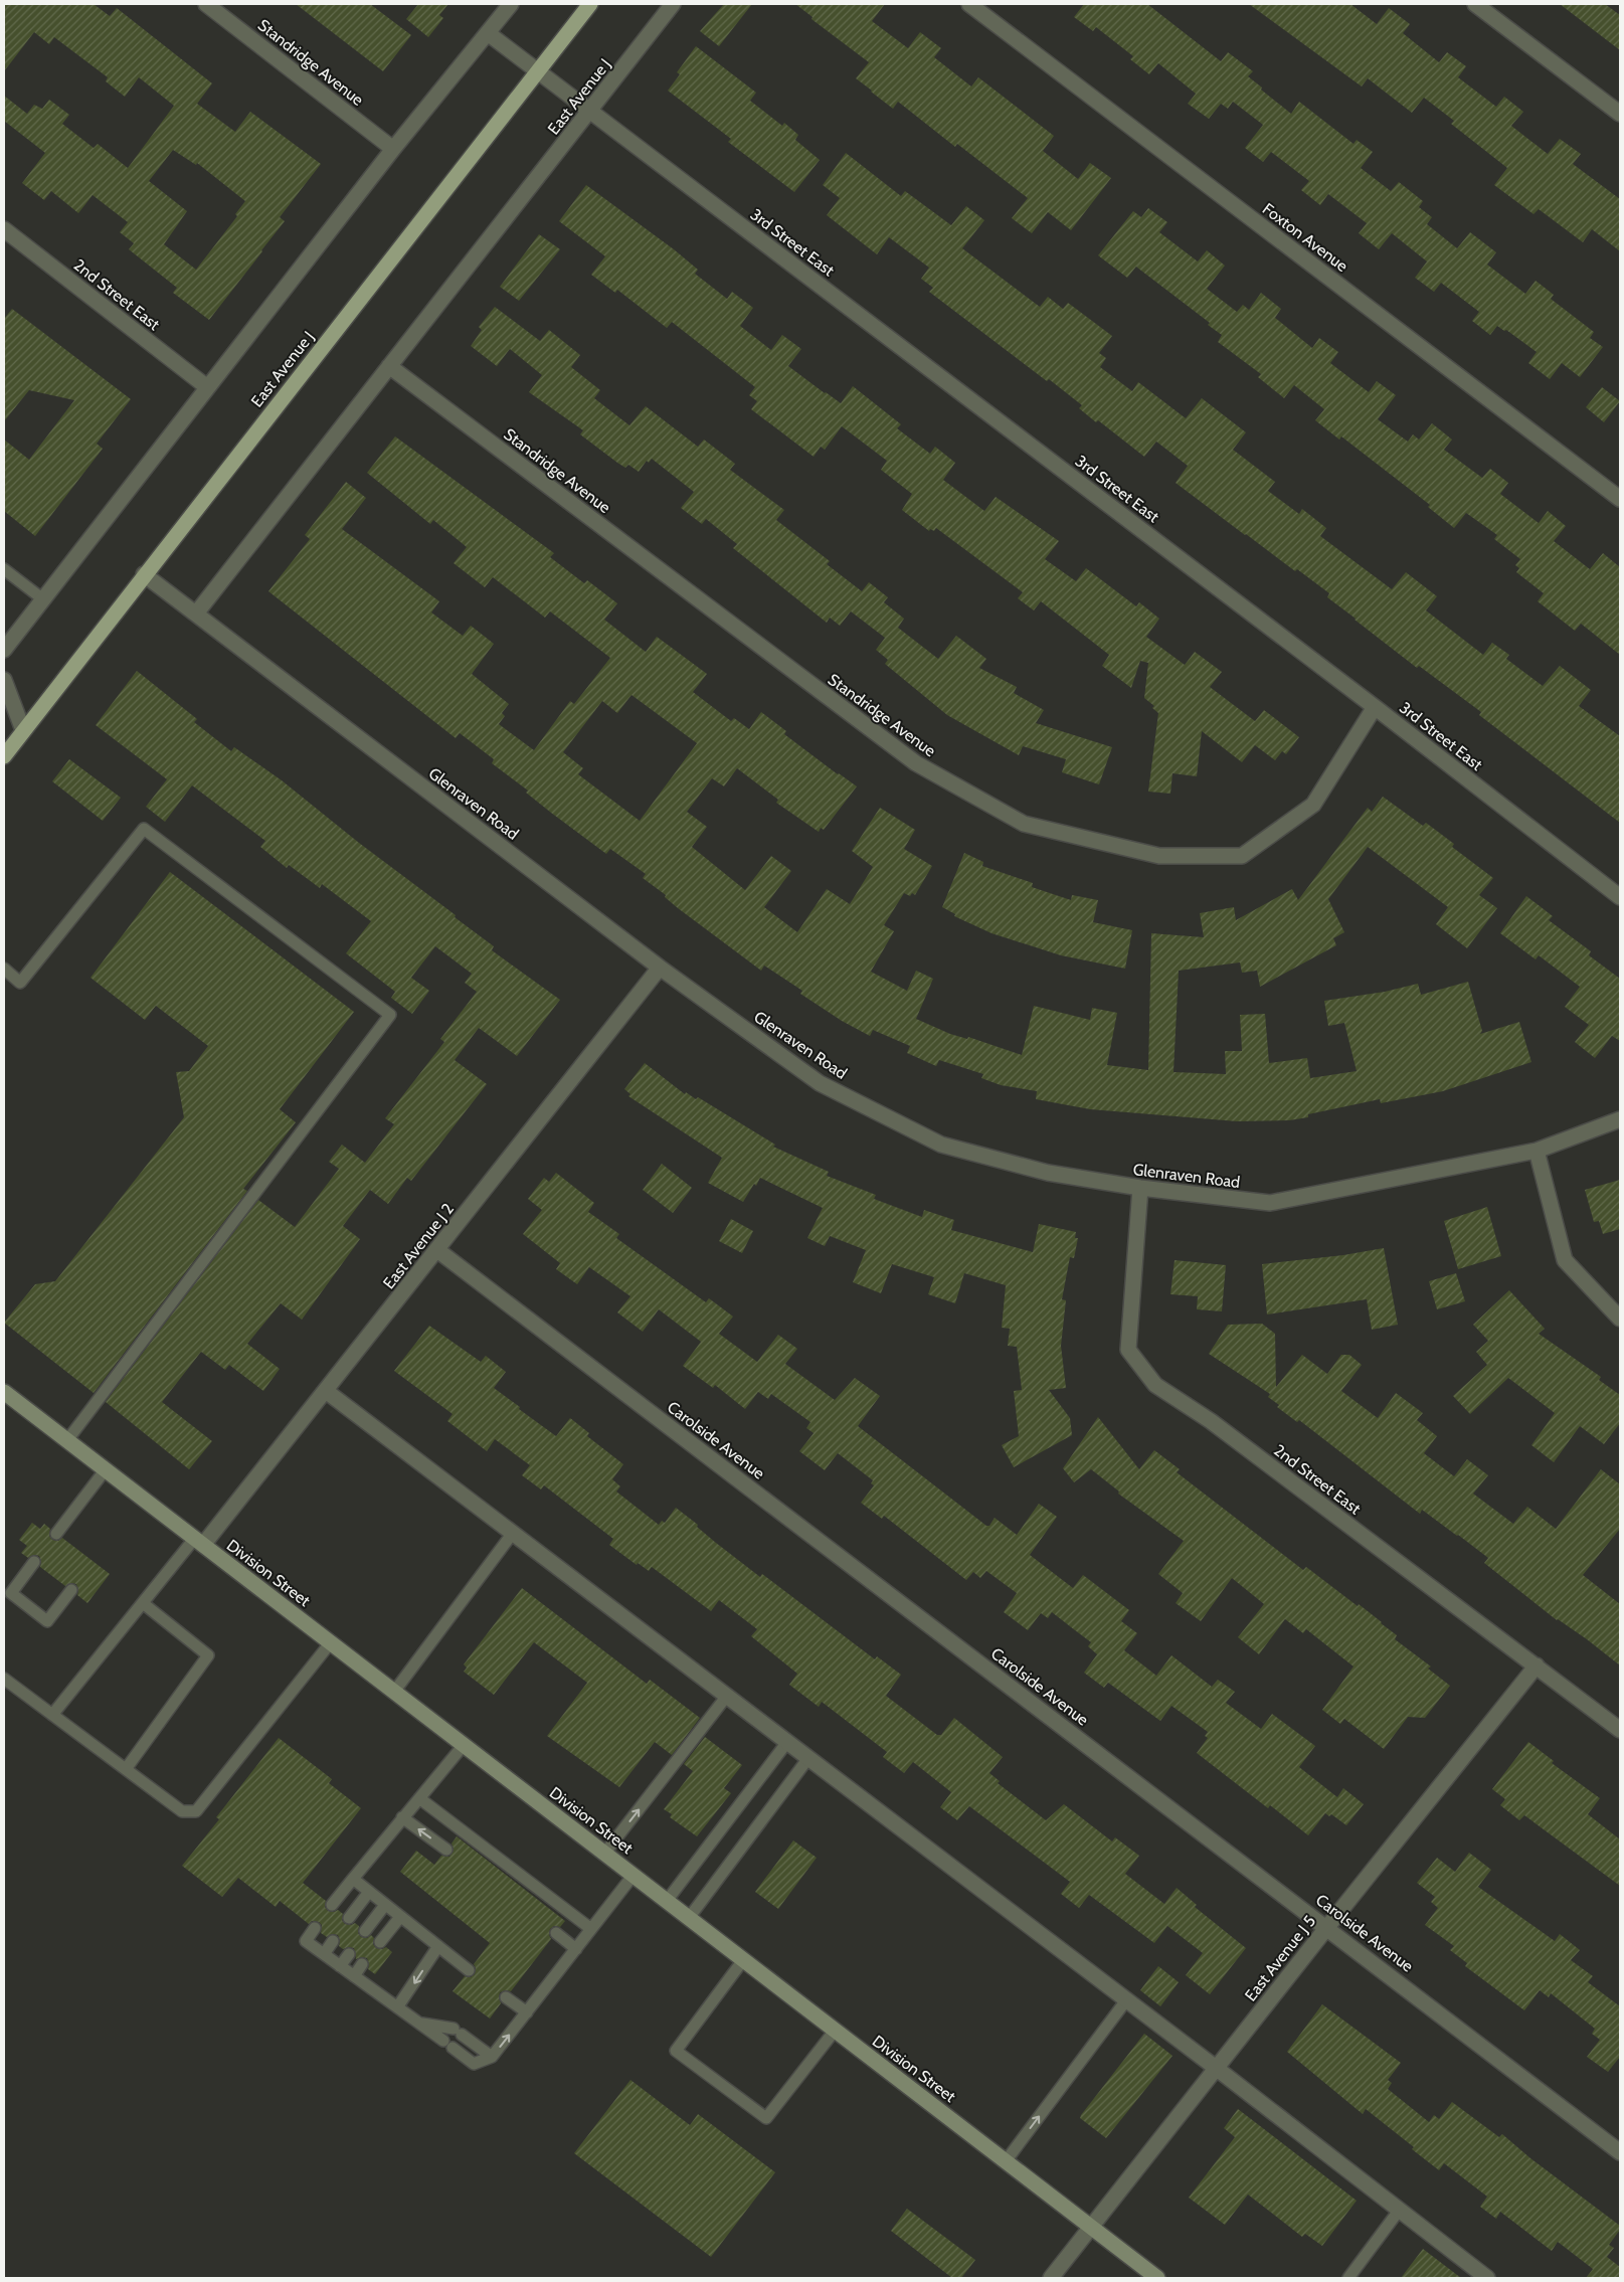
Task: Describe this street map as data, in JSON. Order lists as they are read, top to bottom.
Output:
{
  "streets": {
    "main road": ["East Avenue J", "Division Street"],
    "street": [
      "Standridge Avenue",
      "Foxton Avenue",
      "3rd Street East",
      "2nd Street East",
      "Glenraven Road",
      "East Avenue J 2",
      "Carolside Avenue",
      "East Avenue J 5"
    ]
  },
  "crossings": [
    ["Standridge Avenue", "East Avenue J"],
    ["Standridge Avenue", "3rd Street East"],
    ["East Avenue J", "3rd Street East"],
    ["East Avenue J", "Glenraven Road"],
    ["2nd Street East", "Glenraven Road"],
    ["2nd Street East", "East Avenue J 5"],
    ["Glenraven Road", "East Avenue J 2"],
    ["East Avenue J 2", "Carolside Avenue"],
    ["East Avenue J 2", "Division Street"],
    ["Carolside Avenue", "East Avenue J 5"],
    ["Division Street", "East Avenue J 5"]
  ]
}
